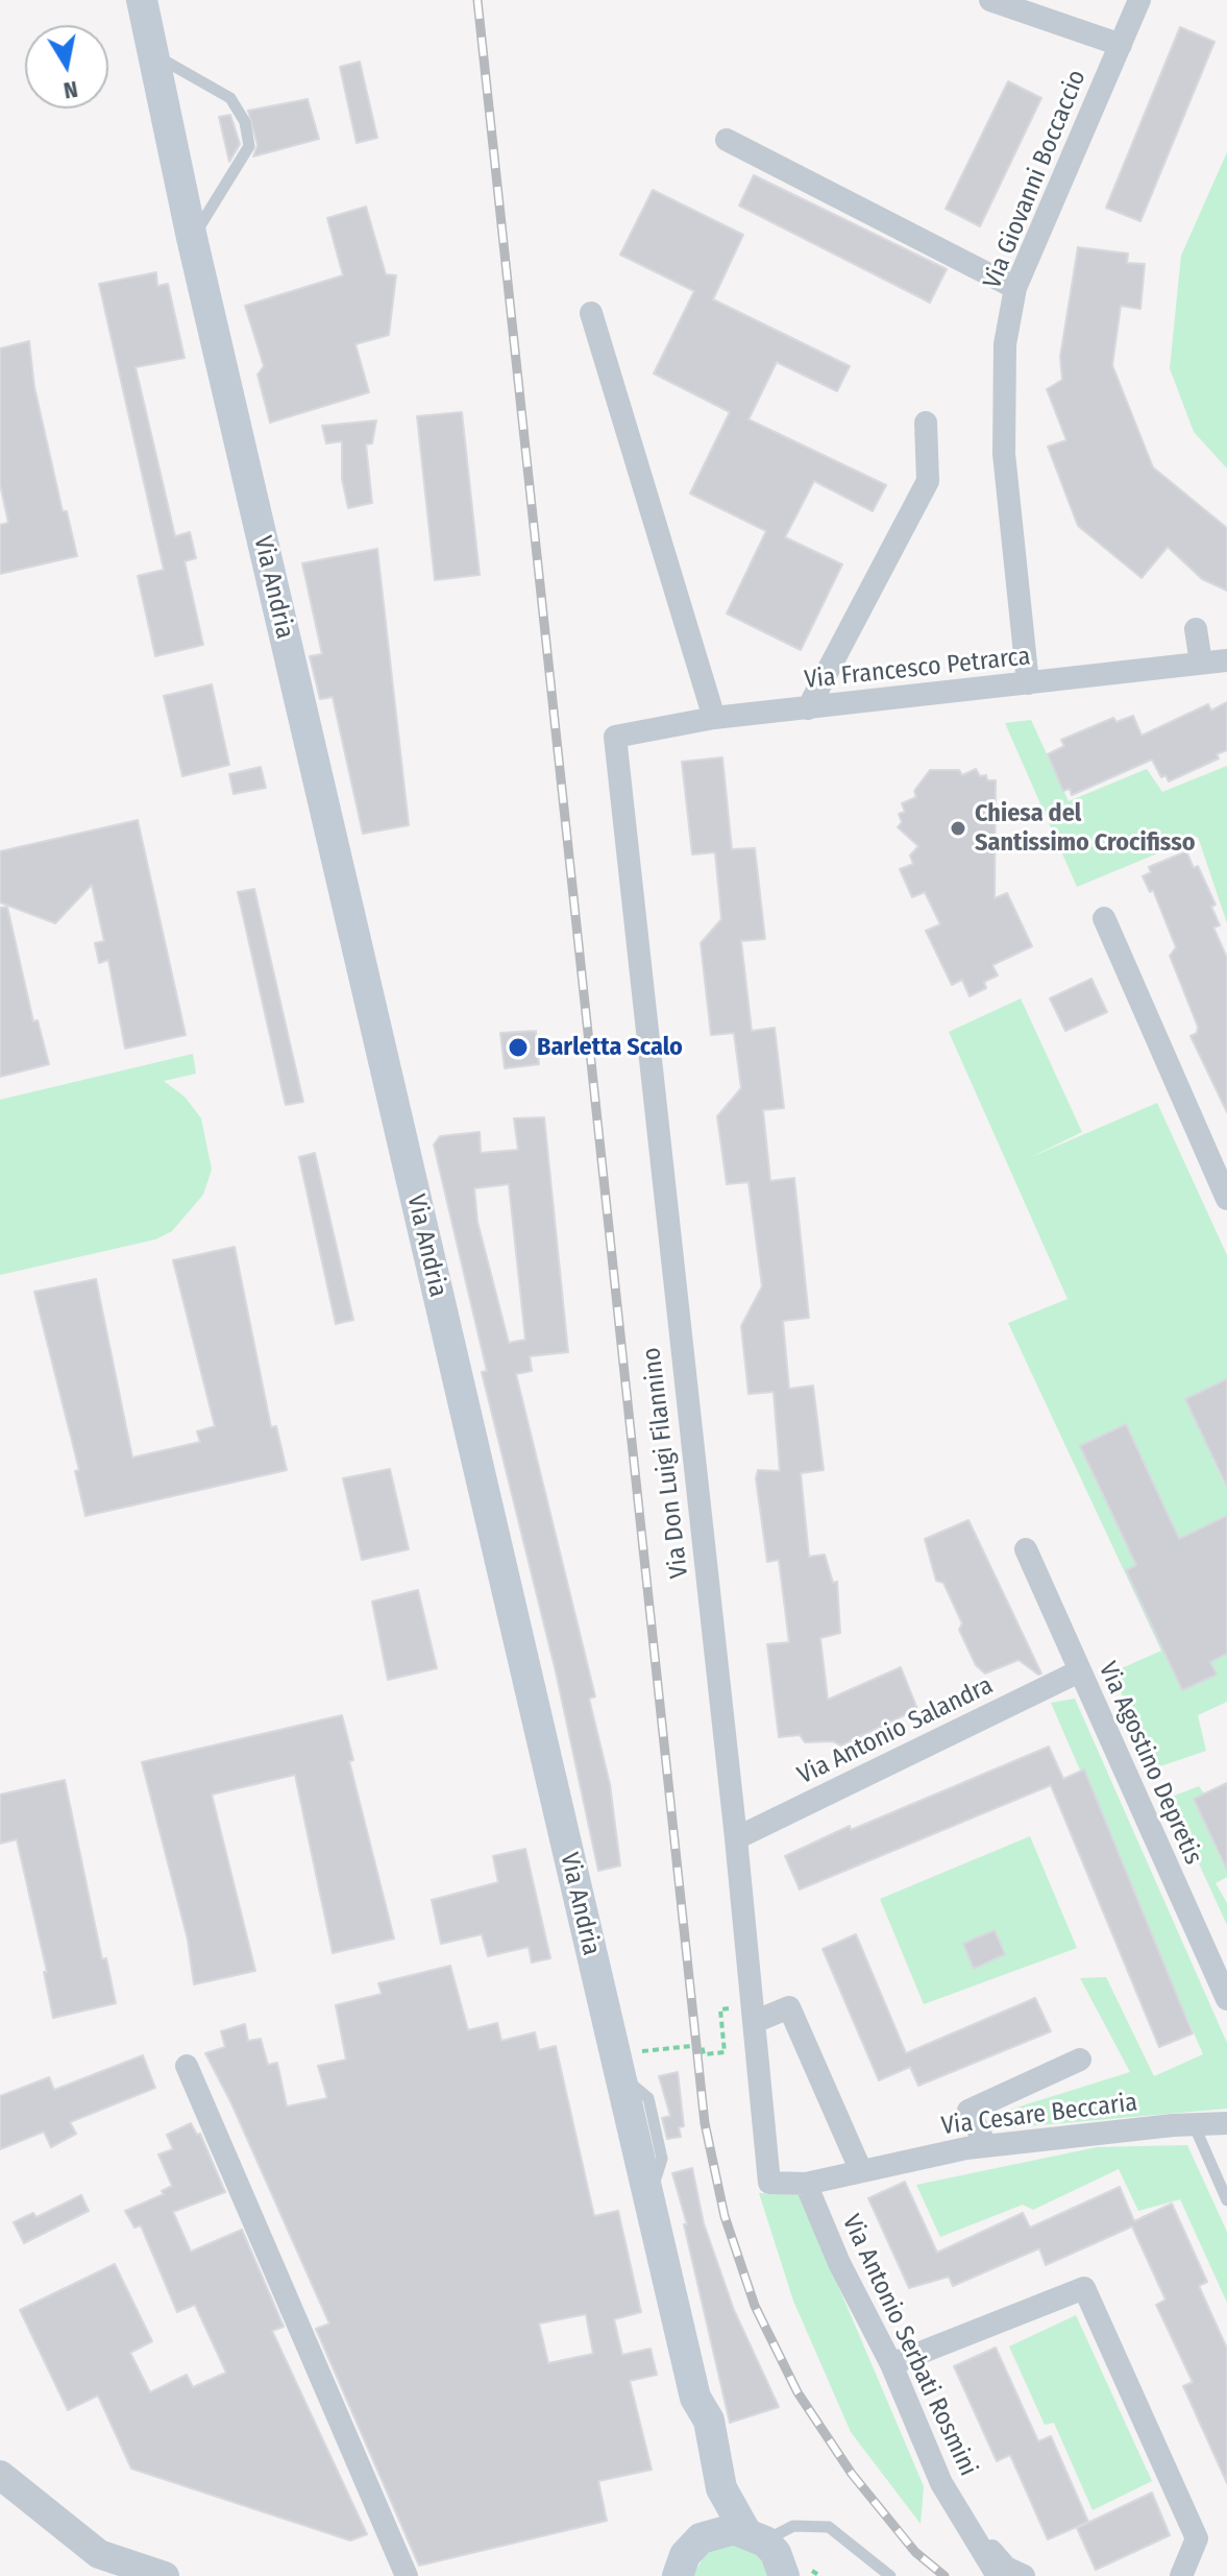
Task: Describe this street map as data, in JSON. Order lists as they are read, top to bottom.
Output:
{
  "streets": {
    "main road": ["Via Andria"],
    "street": [
      "Via Giovanni Boccaccio",
      "Via Francesco Petrarca",
      "Via Don Luigi Filannino",
      "Via Antonio Salandra",
      "Via Agostino Depretis",
      "Via Cesare Beccaria",
      "Via Antonio Serbati Rosmini"
    ]
  },
  "crossings": [
    ["Via Giovanni Boccaccio", "Via Francesco Petrarca"],
    ["Via Francesco Petrarca", "Via Don Luigi Filannino"],
    ["Via Don Luigi Filannino", "Via Antonio Salandra"],
    ["Via Don Luigi Filannino", "Via Cesare Beccaria"],
    ["Via Antonio Salandra", "Via Agostino Depretis"],
    ["Via Cesare Beccaria", "Via Antonio Serbati Rosmini"]
  ],
  "places": ["Chiesa del Santissimo Crocifisso", "Barletta Scalo"],
  "north": "bottom"
}
